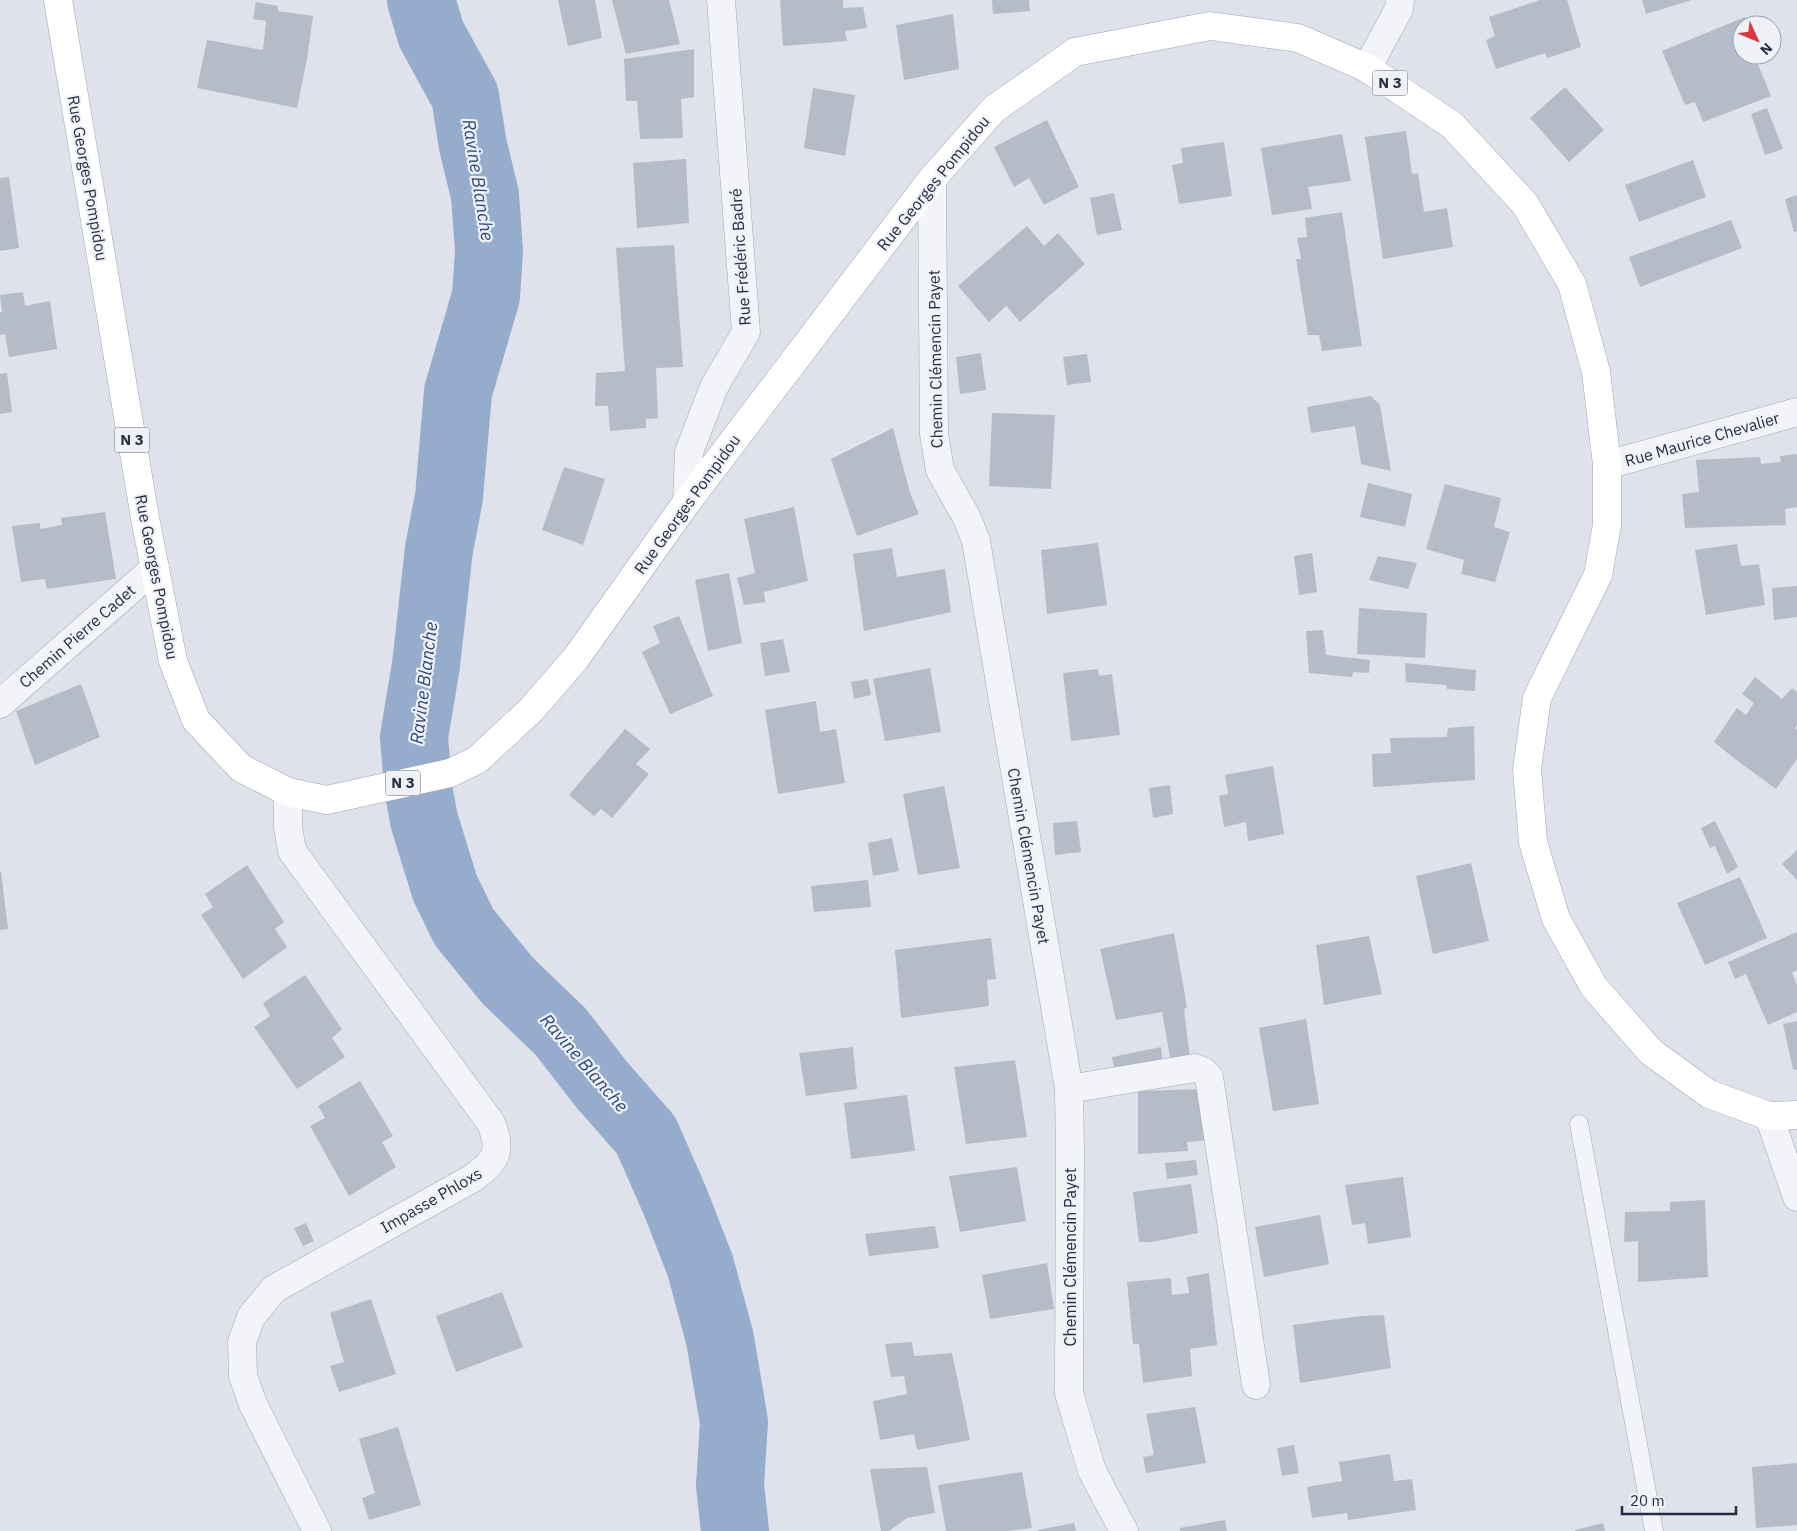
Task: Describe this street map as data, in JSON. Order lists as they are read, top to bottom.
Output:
{
  "streets": {
    "main road": ["N 3", "Rue Georges Pompidou"],
    "street": [
      "Rue Frédéric Badré",
      "Chemin Clémencin Payet",
      "Rue Maurice Chevalier",
      "Chemin Pierre Cadet",
      "Impasse Phloxs"
    ]
  },
  "crossings": [
    ["Rue Georges Pompidou", "Rue Frédéric Badré"],
    ["Rue Georges Pompidou", "Chemin Clémencin Payet"],
    ["Rue Georges Pompidou", "Rue Maurice Chevalier"],
    ["Rue Georges Pompidou", "Chemin Pierre Cadet"],
    ["Rue Georges Pompidou", "Impasse Phloxs"]
  ],
  "water": ["Ravine Blanche"],
  "scale_bar": "20 m",
  "north": "bottom right"
}
